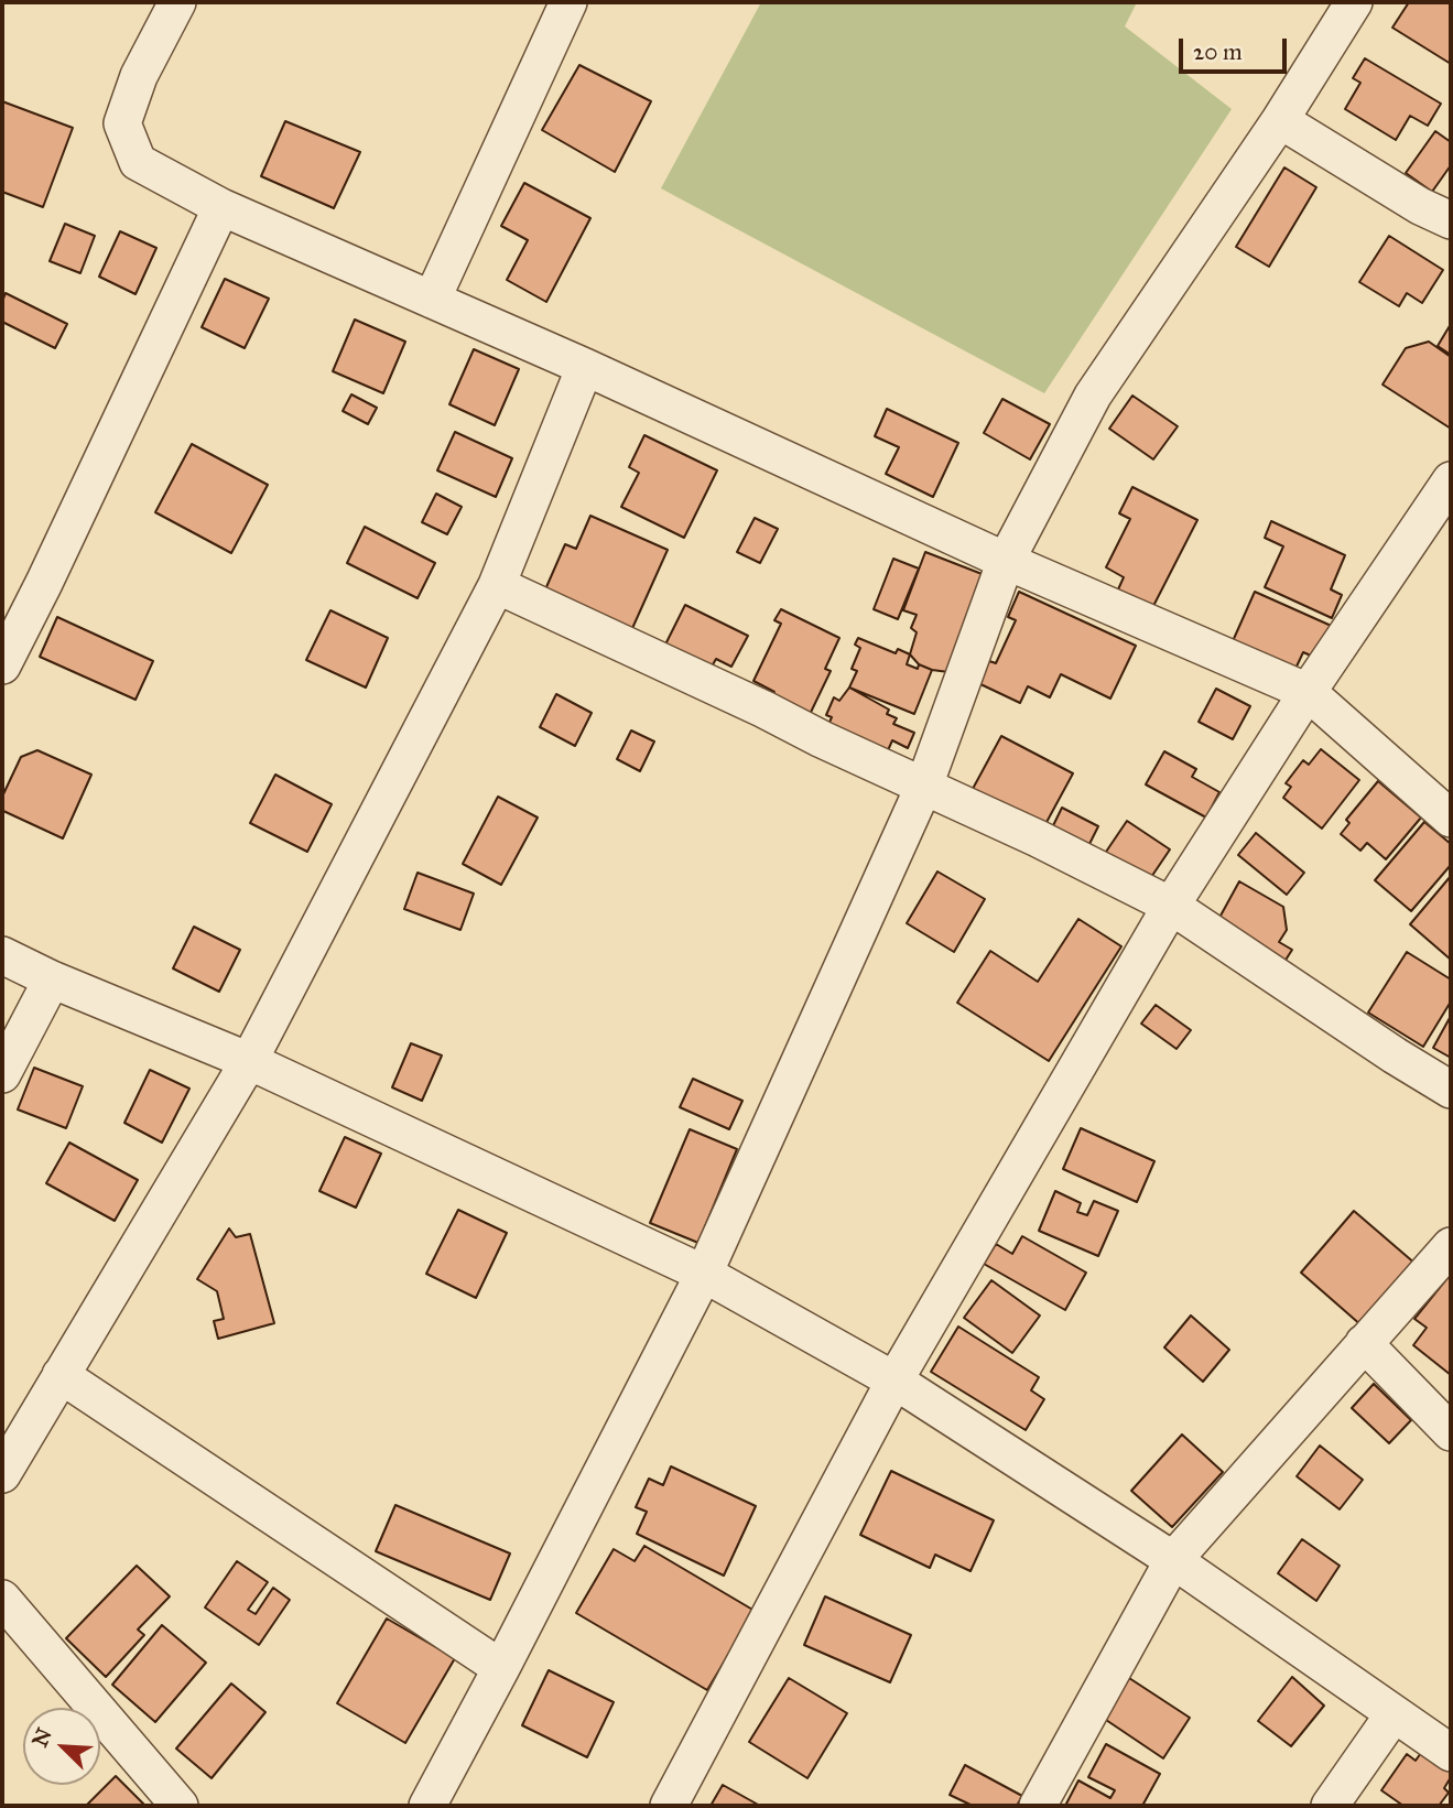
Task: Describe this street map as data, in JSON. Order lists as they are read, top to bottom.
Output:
{
  "scale_bar": "20 m",
  "north": "top left"
}
